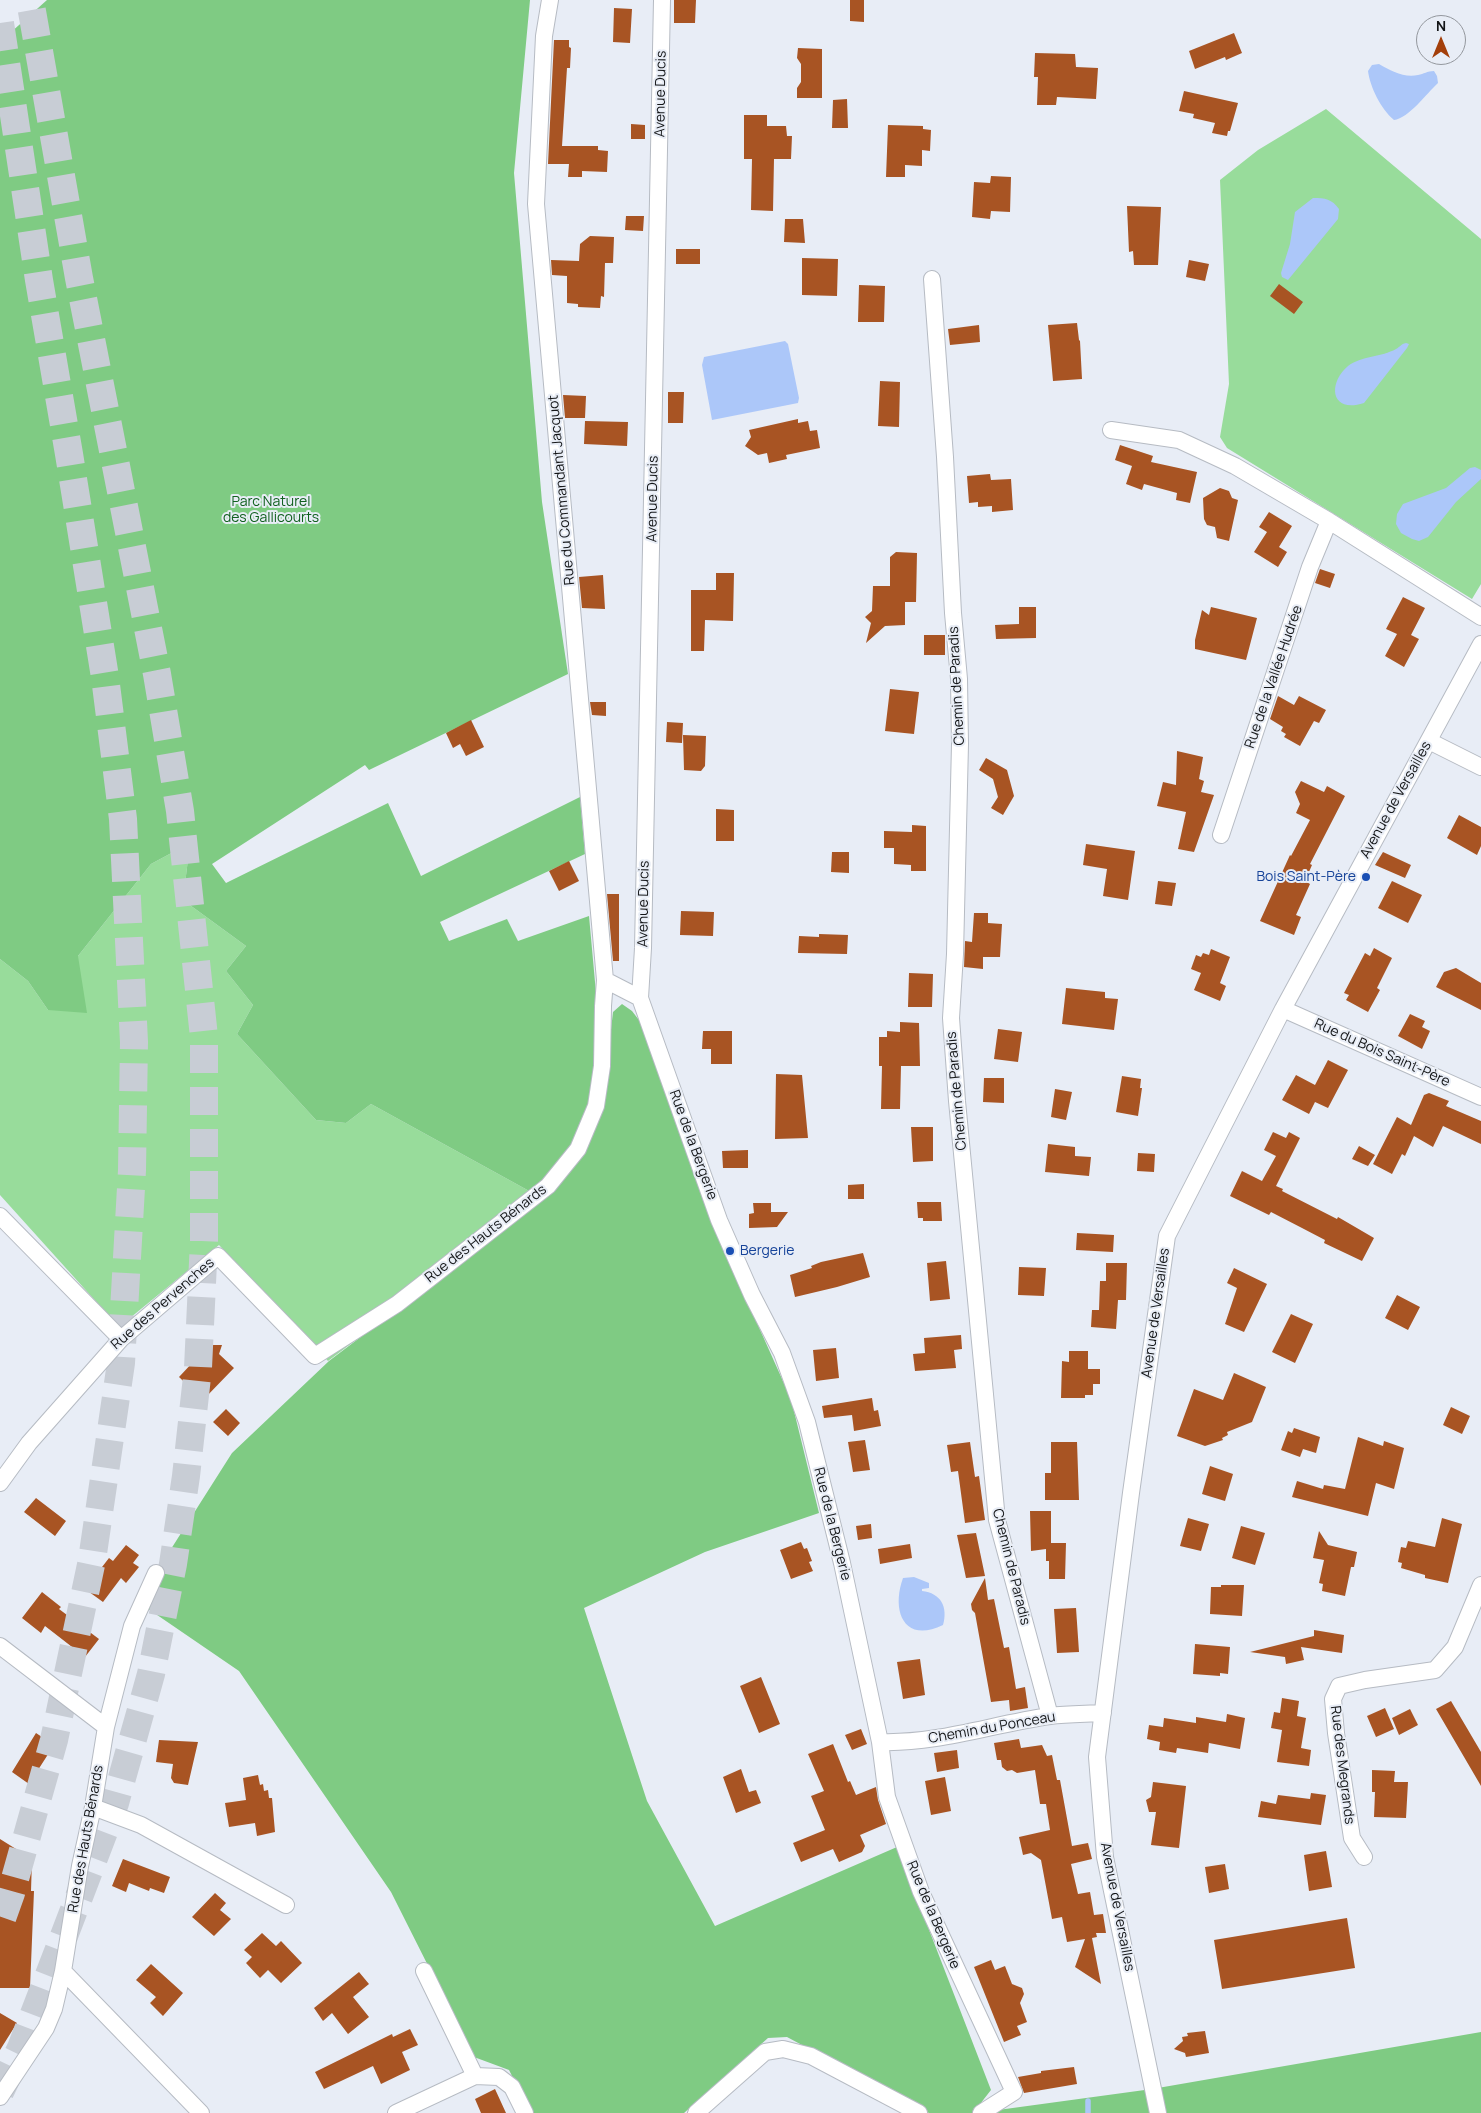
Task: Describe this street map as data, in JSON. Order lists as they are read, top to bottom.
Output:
{
  "streets": {
    "street": [
      "Avenue Ducis",
      "Rue du Commandant Jacquot",
      "Rue de la Vallée Hudrée",
      "Chemin de Paradis",
      "Avenue de Versailles",
      "Rue du Bois Saint-Père",
      "Rue de la Bergerie",
      "Rue des Hauts Bénards",
      "Rue des Pervenches",
      "Chemin du Ponceau",
      "Rue des Megrands"
    ]
  },
  "crossings": [
    ["Avenue Ducis", "Rue de la Bergerie"],
    ["Rue du Commandant Jacquot", "Rue des Hauts Bénards"],
    ["Chemin de Paradis", "Chemin du Ponceau"],
    ["Avenue de Versailles", "Rue du Bois Saint-Père"],
    ["Avenue de Versailles", "Chemin du Ponceau"],
    ["Rue de la Bergerie", "Chemin du Ponceau"],
    ["Rue des Hauts Bénards", "Rue des Pervenches"]
  ],
  "parks": ["Parc Naturel des Gallicourts"],
  "places": ["Bois Saint-Père", "Bergerie"],
  "north": "top"
}
